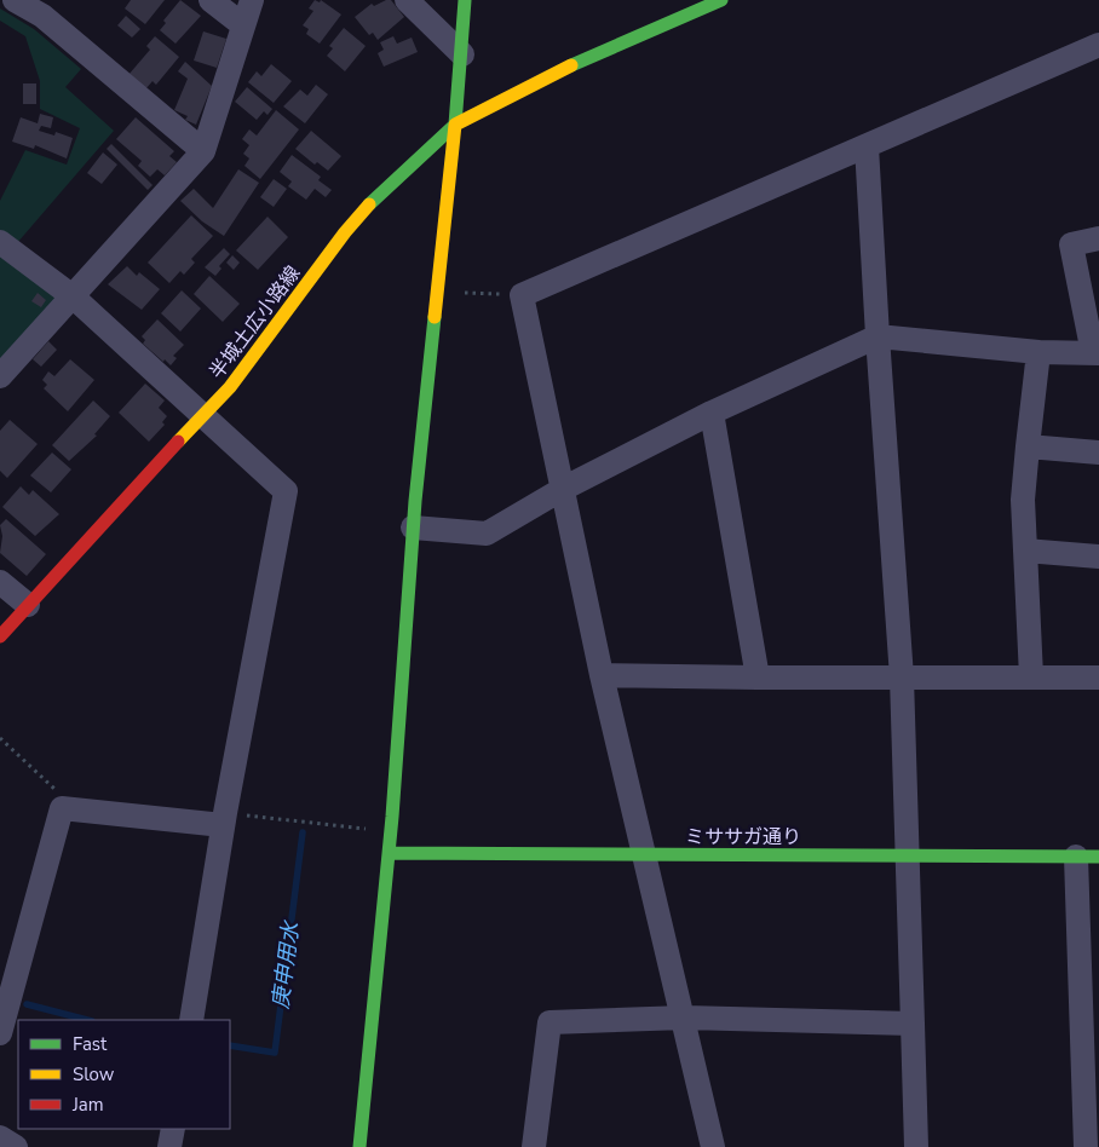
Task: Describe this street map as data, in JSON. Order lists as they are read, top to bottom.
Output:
{
  "streets": {
    "street": ["半城土広小路線", "ミササガ通り"]
  },
  "water": ["庚申用水"],
  "legend": ["Fast", "Slow", "Jam"]
}
